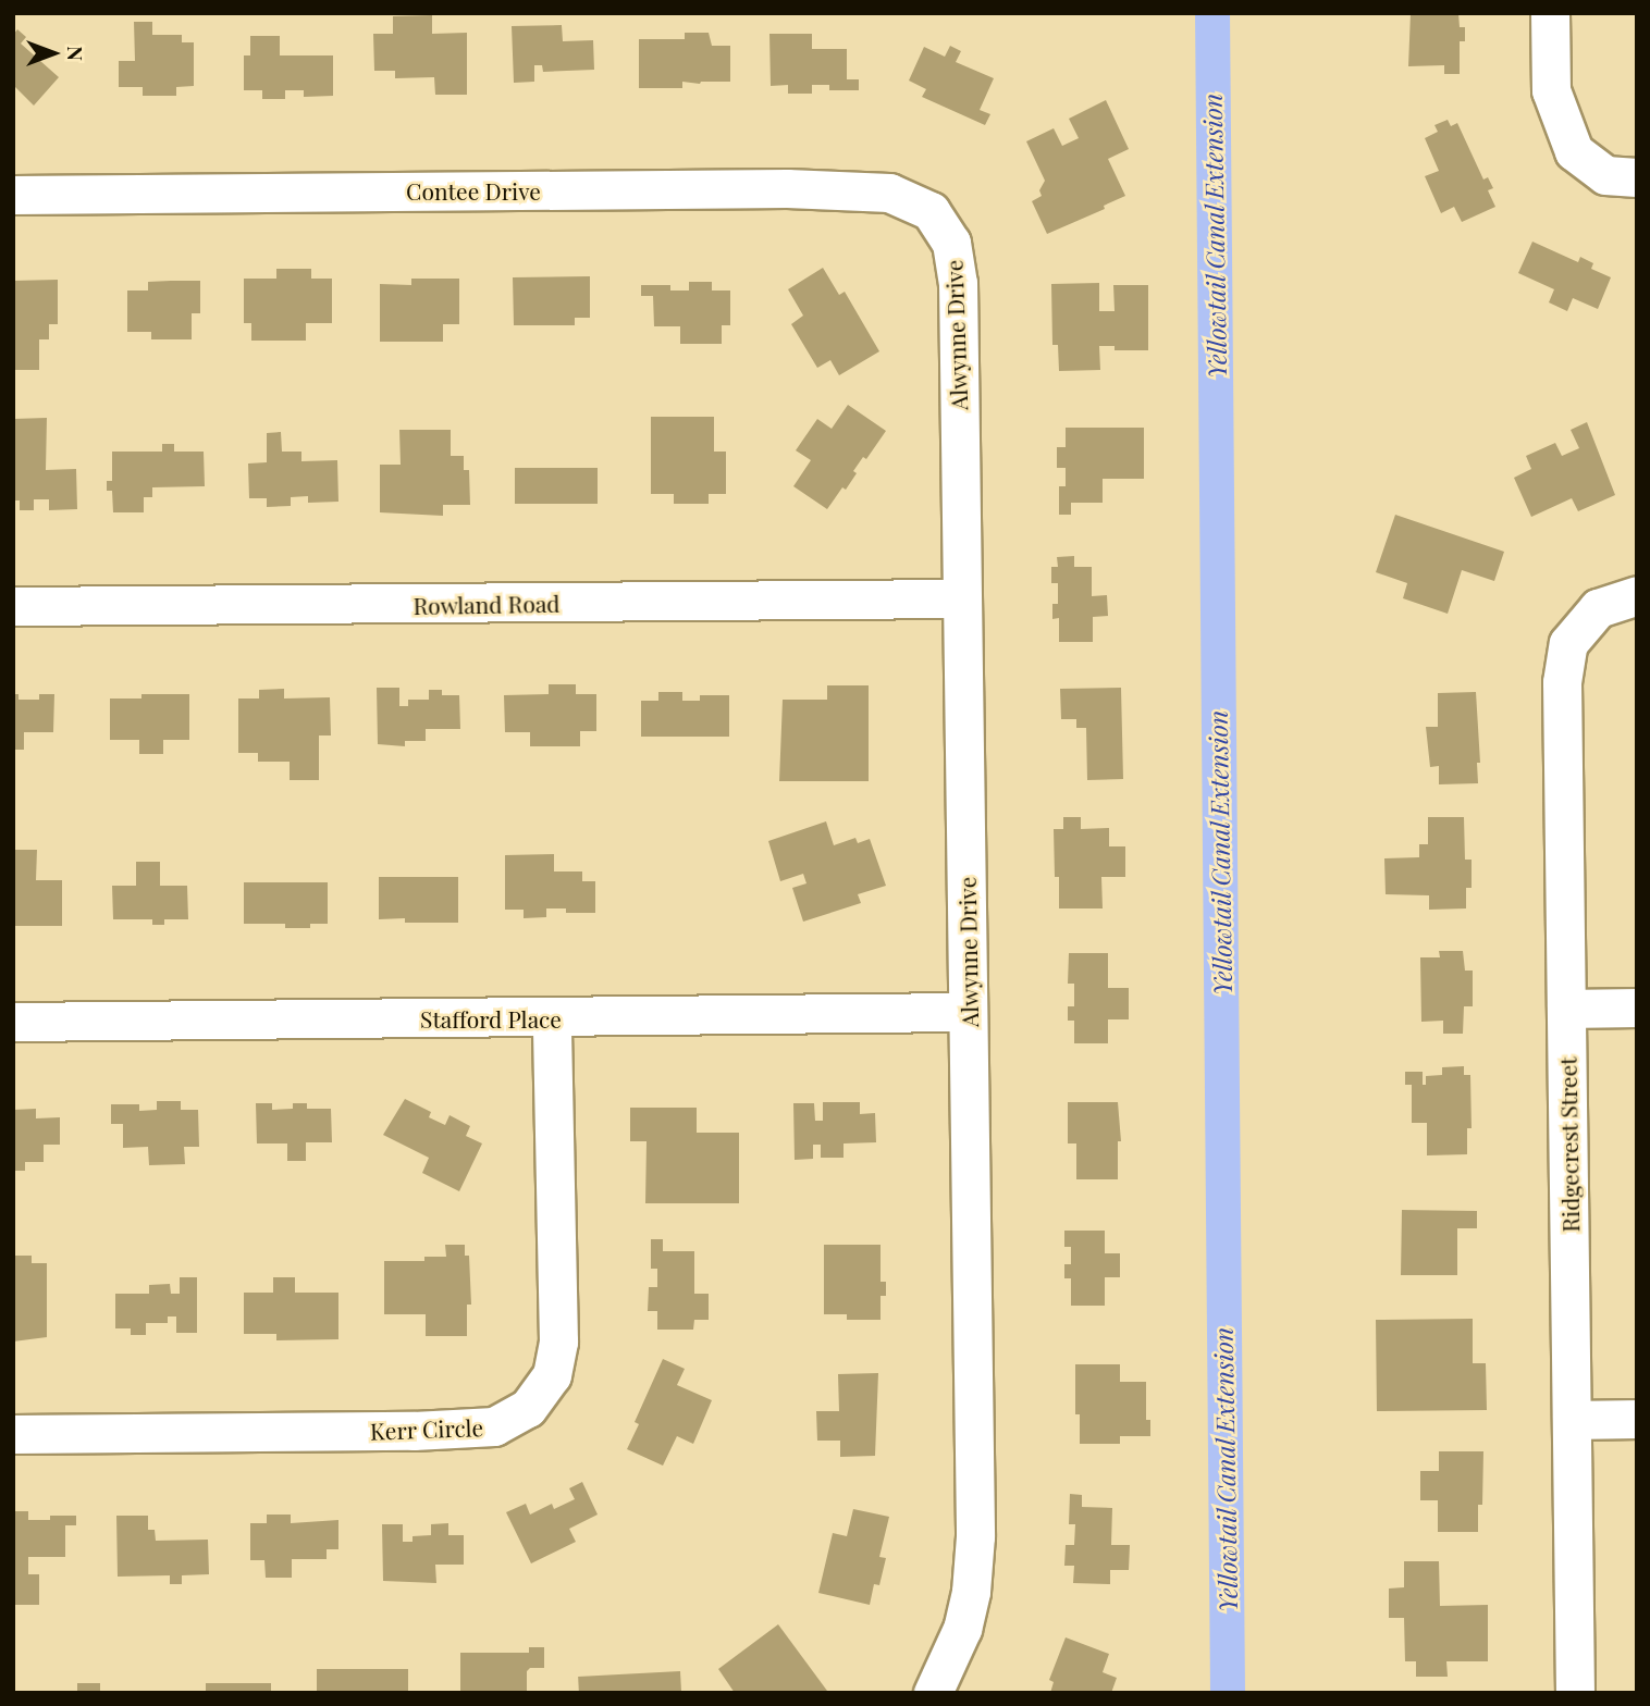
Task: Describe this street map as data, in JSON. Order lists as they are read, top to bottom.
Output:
{
  "streets": {
    "street": [
      "Contee Drive",
      "Alwynne Drive",
      "Rowland Road",
      "Stafford Place",
      "Ridgecrest Street",
      "Kerr Circle"
    ]
  },
  "crossings": [
    ["Contee Drive", "Alwynne Drive"],
    ["Alwynne Drive", "Rowland Road"],
    ["Alwynne Drive", "Stafford Place"],
    ["Stafford Place", "Kerr Circle"]
  ],
  "water": ["Yellowtail Canal Extension"],
  "north": "right"
}
